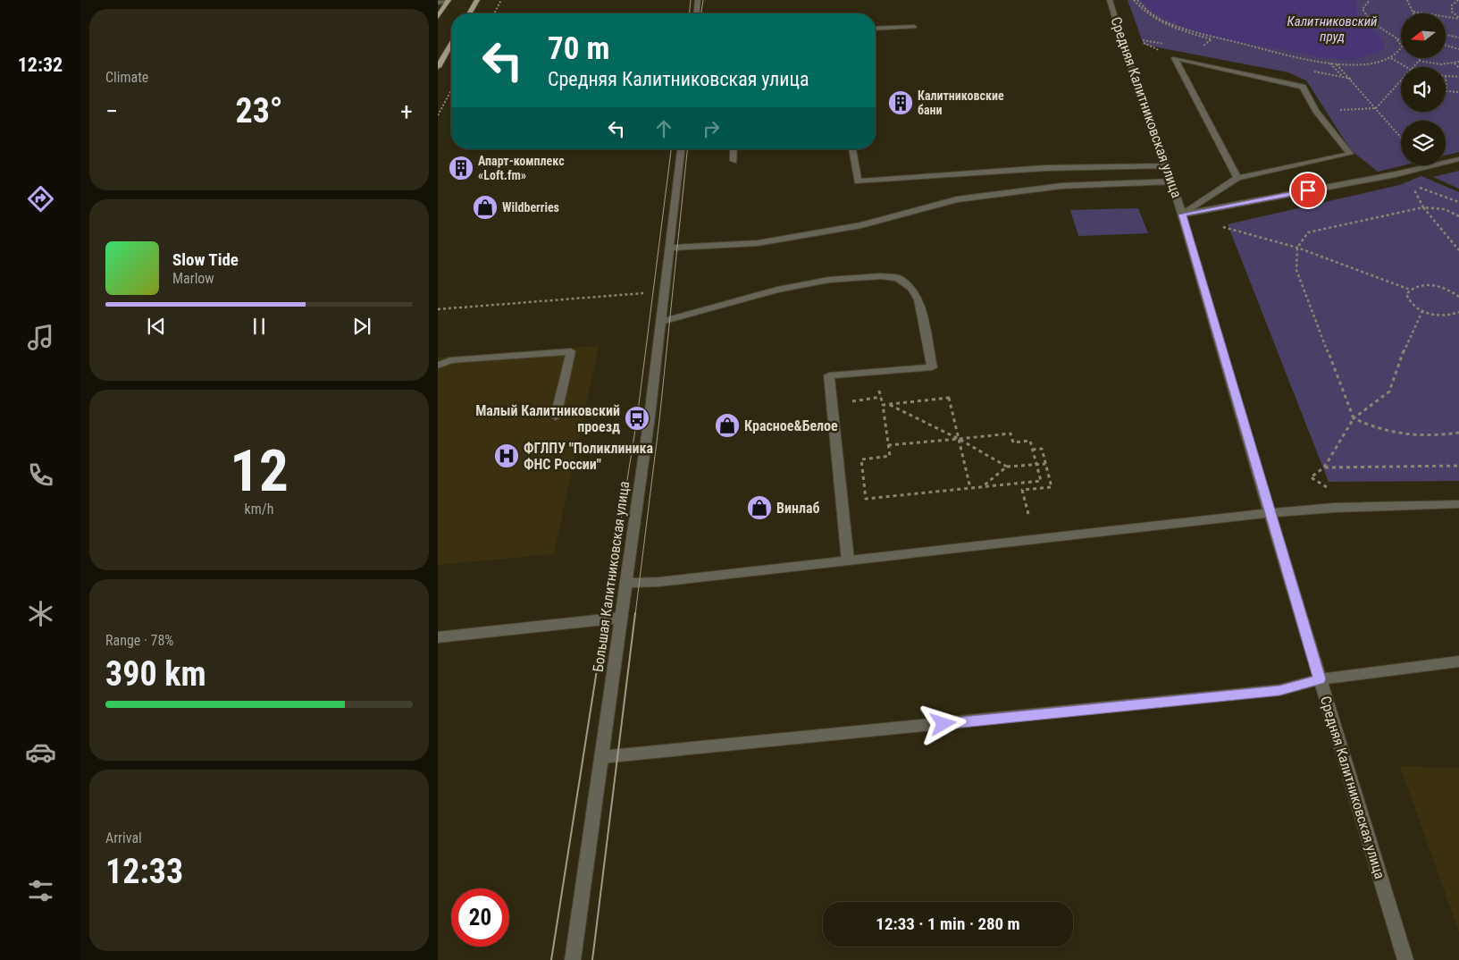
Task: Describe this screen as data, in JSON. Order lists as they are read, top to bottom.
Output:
{
  "streets": {
    "street": ["Средняя Калитниковская улица", "Большая Калитниковская улица"]
  },
  "water": ["Калитниковский пруд"],
  "places": {
    "building": ["Калитниковские бани", "Апарт-комплекс «Loft.fm»"],
    "shop": ["Wildberries", "Красное&Белое", "Винлаб"],
    "bus stop": ["Малый Калитниковский проезд"],
    "hospital": ["ФГЛПУ \"Поликлиника ФНС России\""]
  },
  "north": "left",
  "page": {
    "tabs": "12:32",
    "tile": [
      "Climate",
      ["12", "km/h"],
      ["Range · 78%", "390 km"],
      ["Arrival", "12:33"]
    ],
    "turn": ["70 m", "Средняя Калитниковская улица"],
    "heat": ["−", "23°", "+"],
    "song": ["Slow Tide", "Marlow"],
    "limit": "20",
    "trip": "12:33 · 1 min · 280 m"
  }
}
